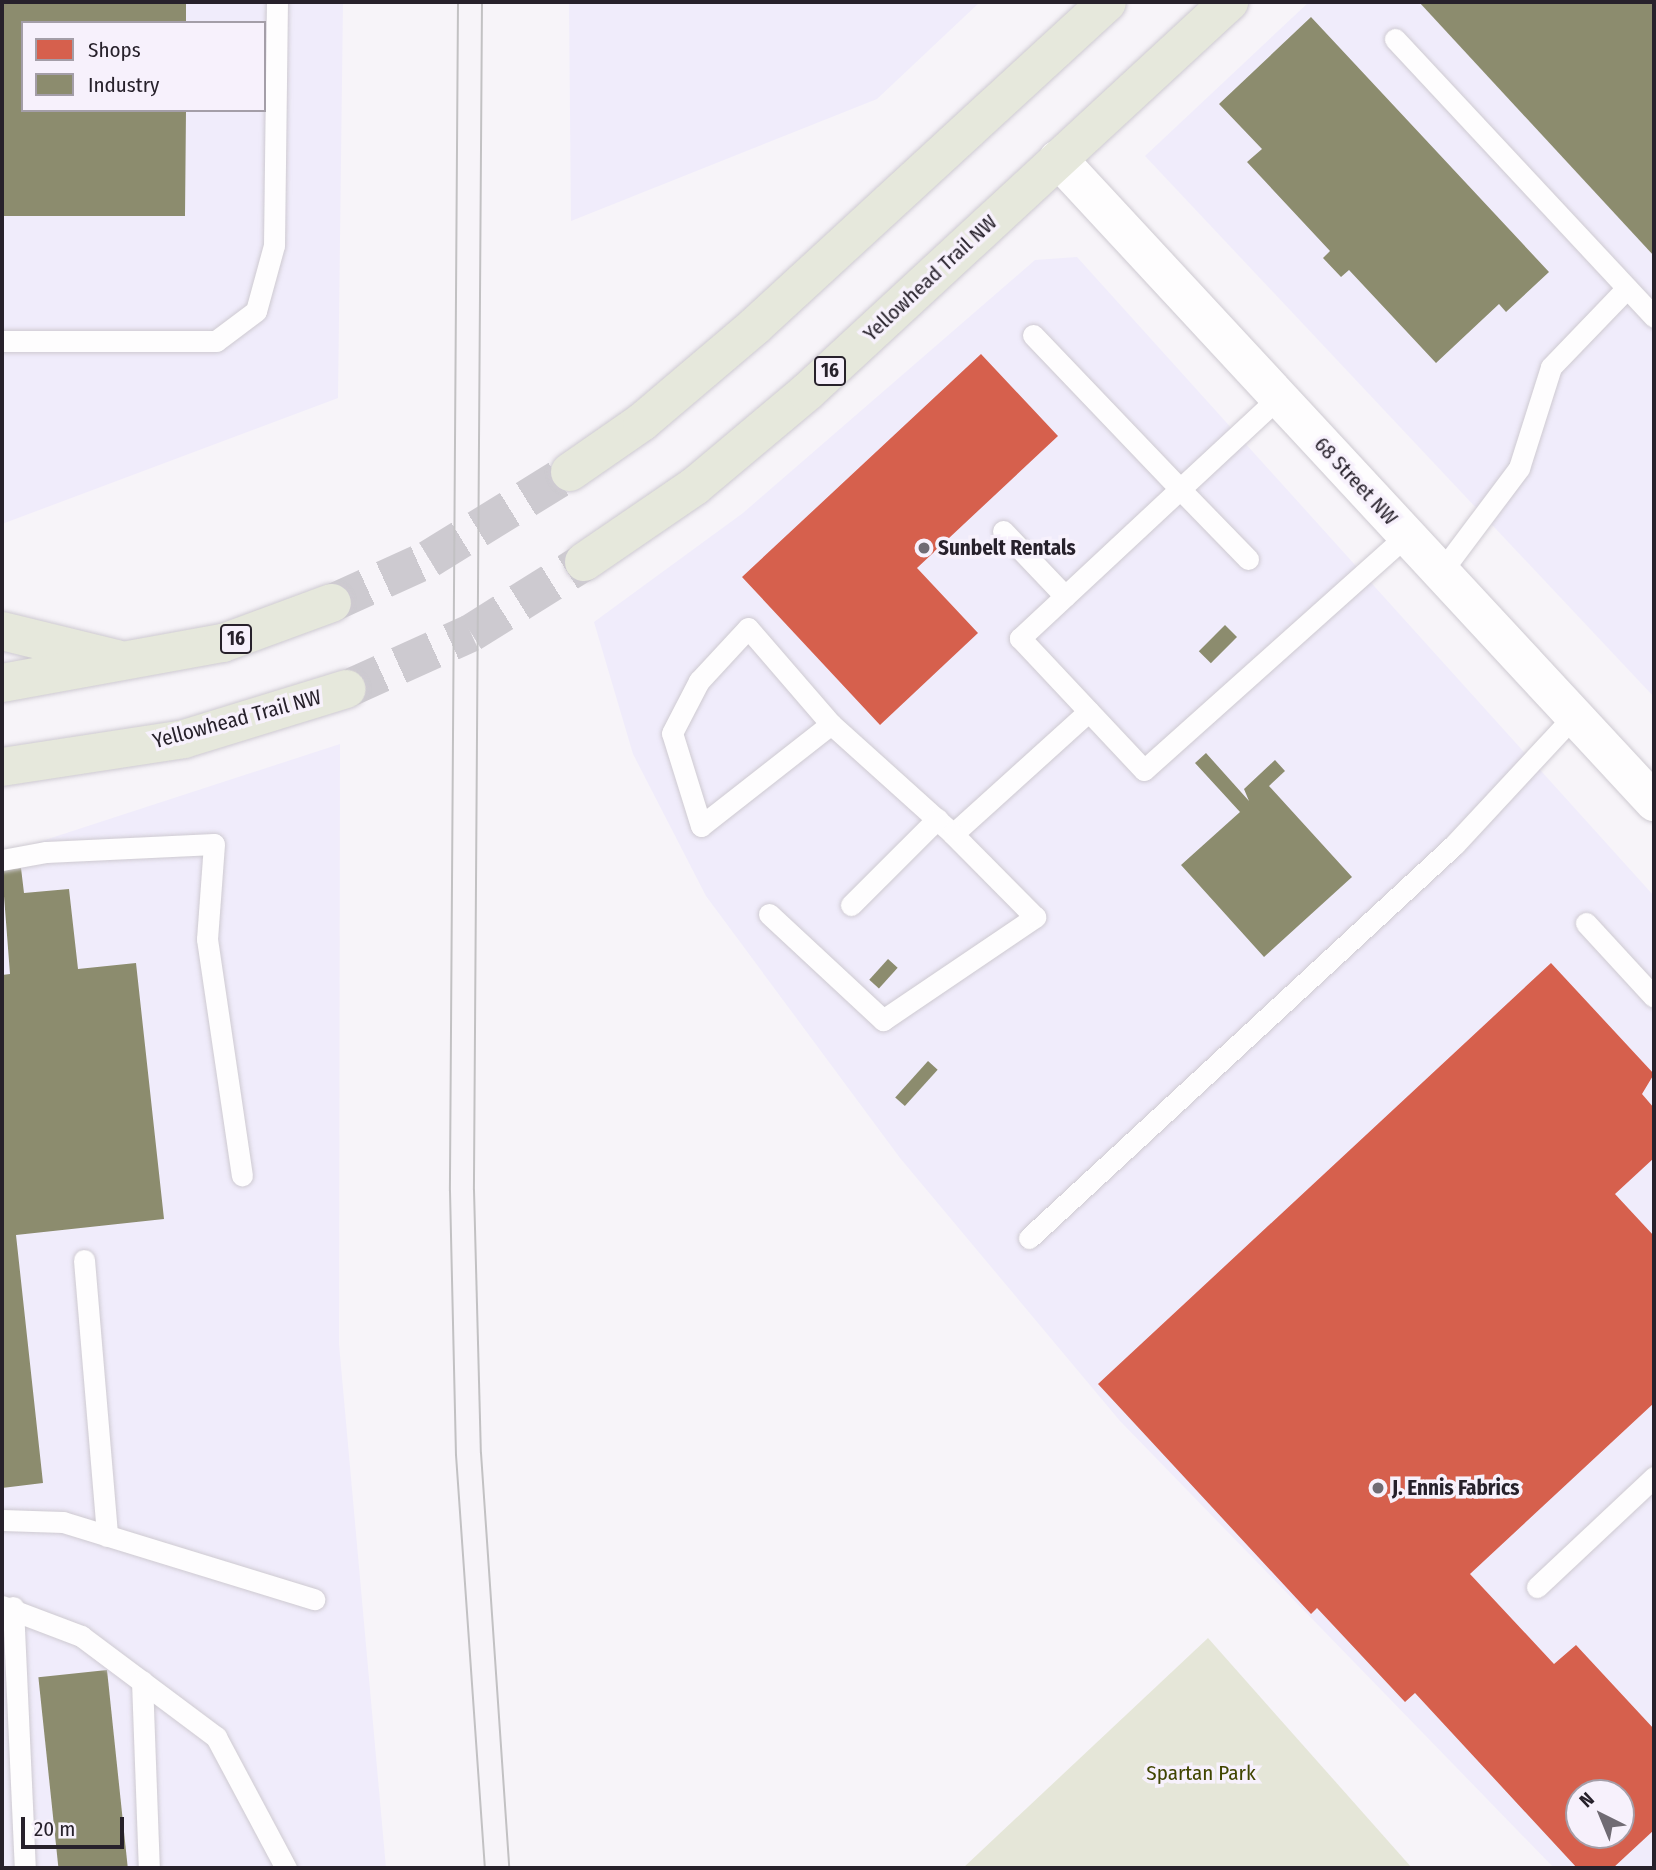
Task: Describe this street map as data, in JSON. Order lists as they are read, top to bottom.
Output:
{
  "streets": {
    "highway": ["Yellowhead Trail NW", "16"],
    "street": ["68 Street NW"]
  },
  "crossings": [
    ["Yellowhead Trail NW", "68 Street NW"]
  ],
  "parks": ["Spartan Park"],
  "places": ["Sunbelt Rentals", "J. Ennis Fabrics"],
  "legend": ["Shops", "Industry"],
  "scale_bar": "20 m",
  "north": "top left"
}
